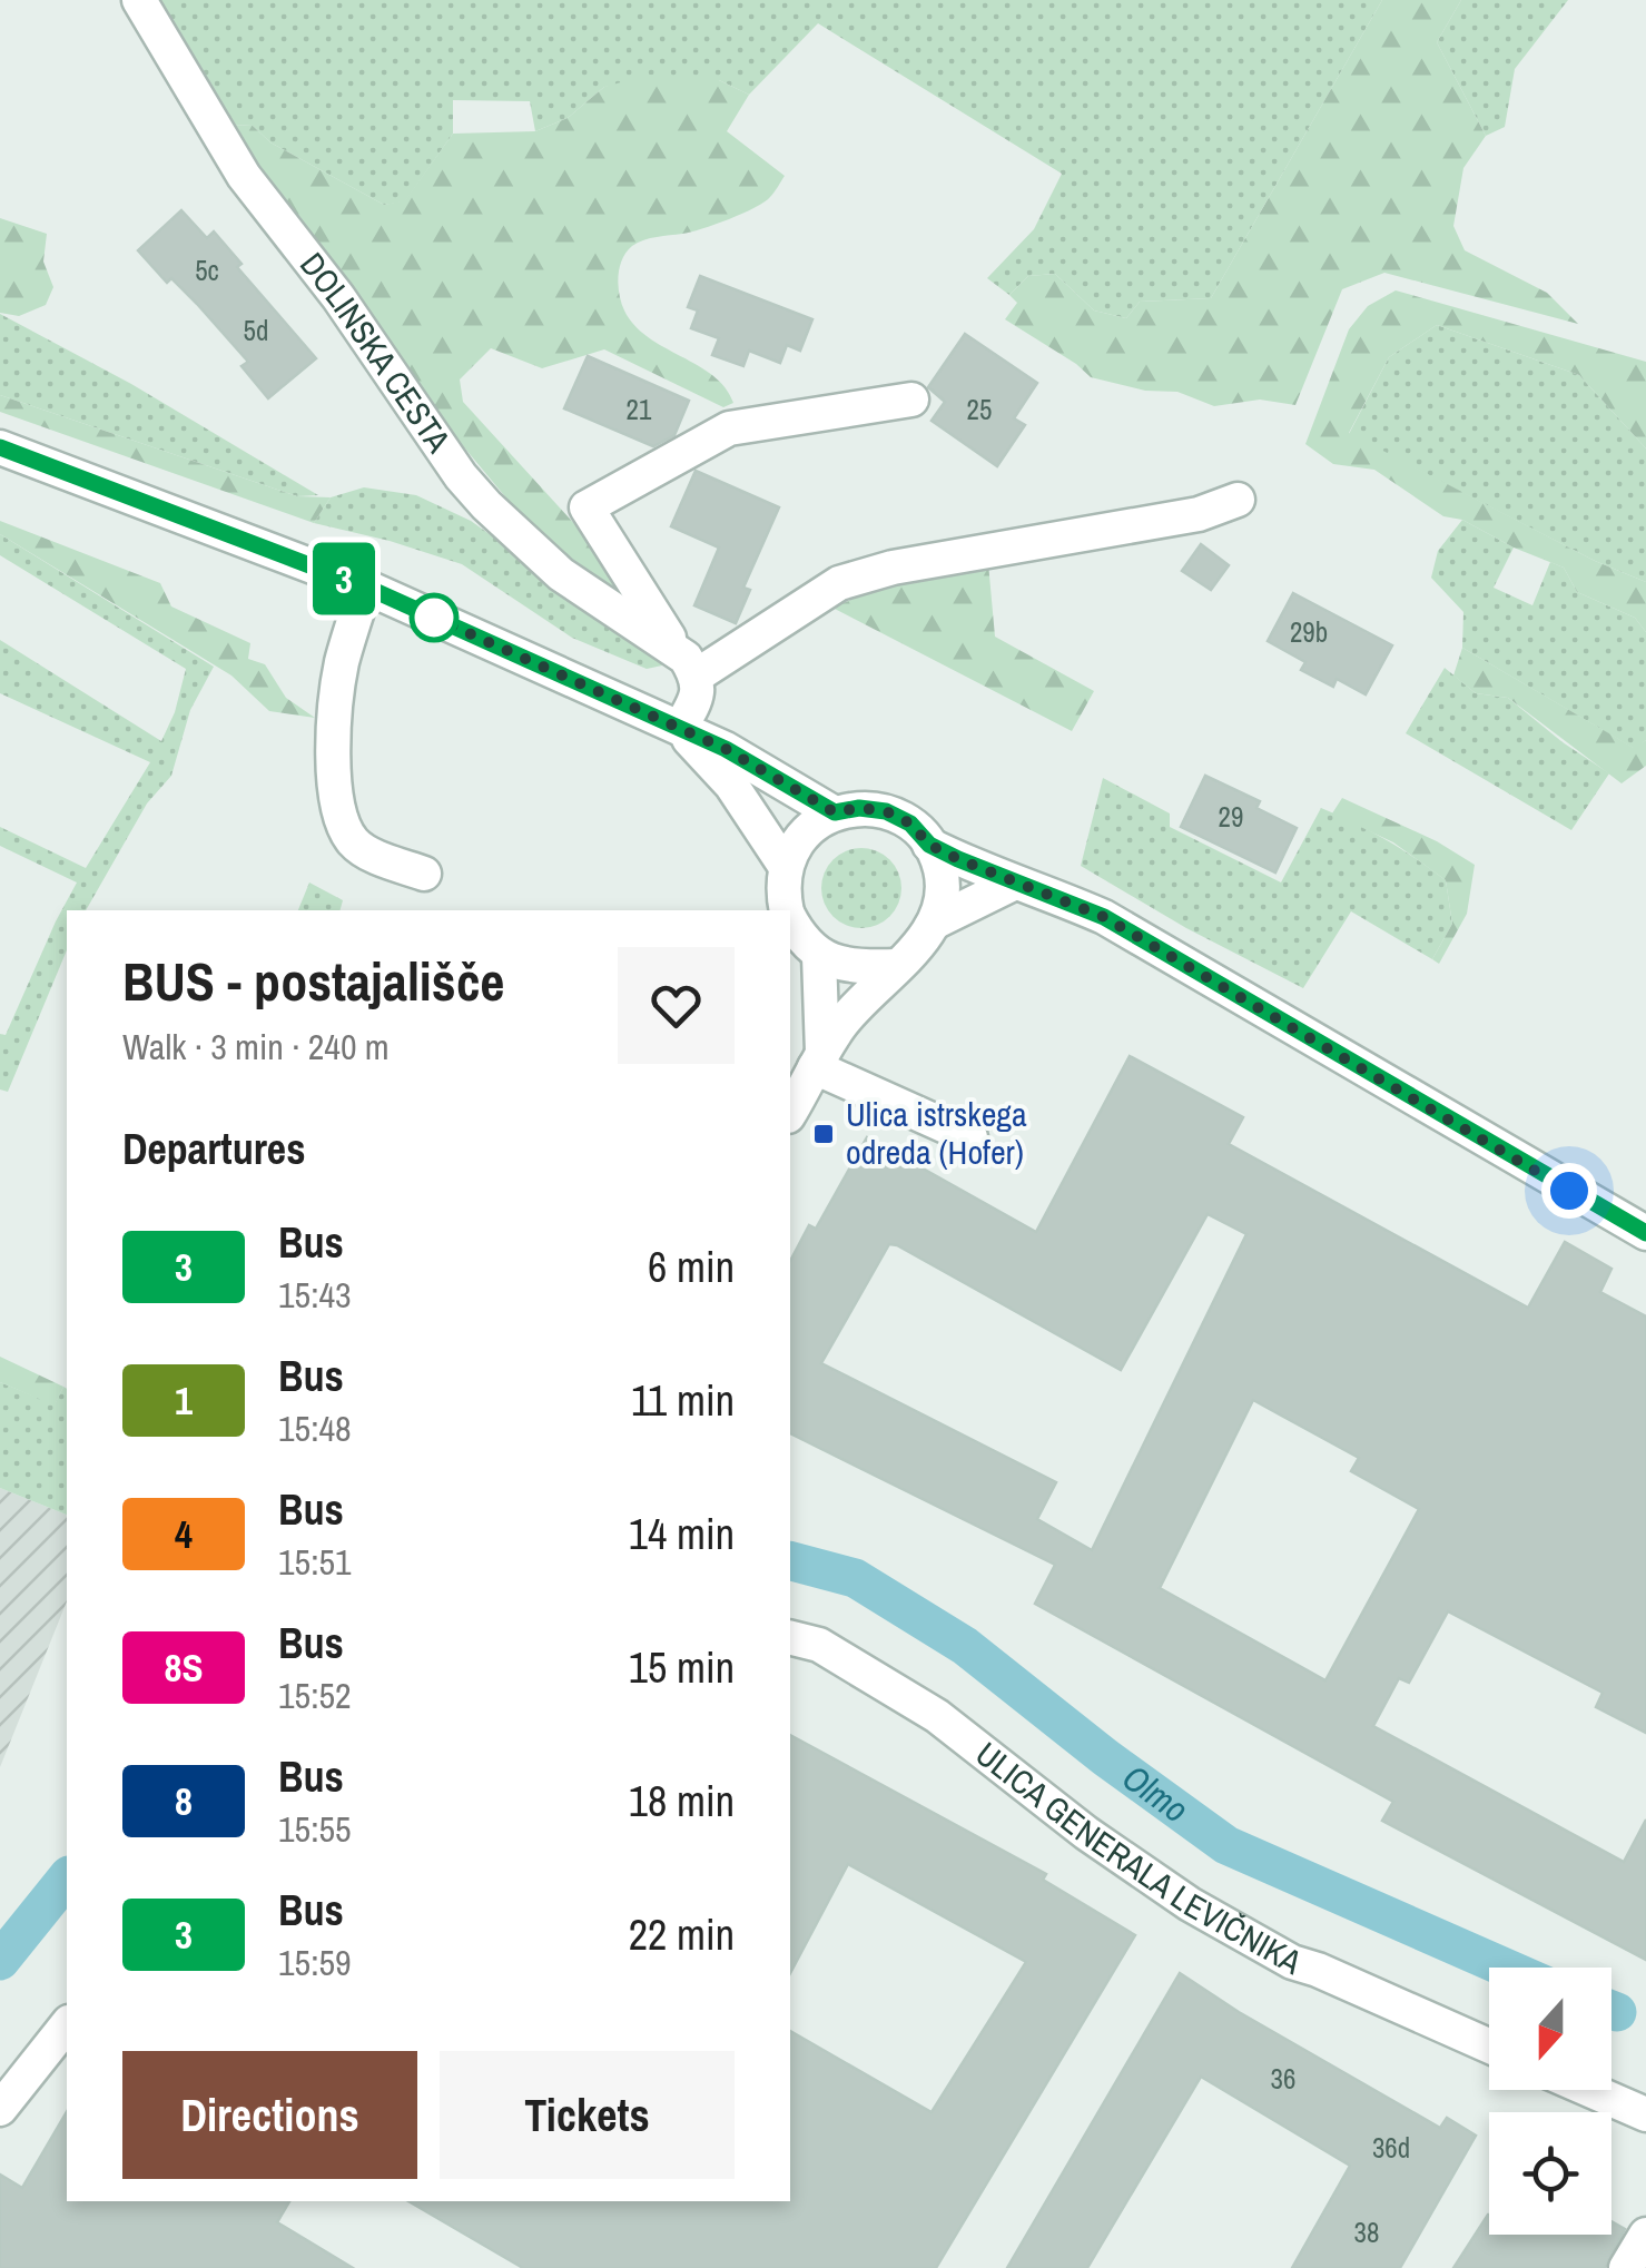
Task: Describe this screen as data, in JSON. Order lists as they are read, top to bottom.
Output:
{
  "streets": {
    "street": ["DOLINSKA CESTA", "ULICA GENERALA LEVIČNIKA"]
  },
  "water": ["Olmo"],
  "places": {
    "transit": ["Ulica istrskega odreda (Hofer)"]
  },
  "lines": ["bus line 3"],
  "house_numbers": [
    "5c",
    "5d",
    "21",
    "25",
    "29b",
    "29",
    "36",
    "36d",
    "38"
  ],
  "north": "bottom",
  "page": {
    "on_map": "3",
    "heading": [
      ["BUS - postajališče", "Walk · 3 min · 240 m"],
      "Departures"
    ],
    "list": [
      {
        "mark": "3",
        "name": "Bus",
        "note": "15:43",
        "value": "6 min"
      },
      {
        "mark": "1",
        "name": "Bus",
        "note": "15:48",
        "value": "11 min"
      },
      {
        "mark": "4",
        "name": "Bus",
        "note": "15:51",
        "value": "14 min"
      },
      {
        "mark": "8S",
        "name": "Bus",
        "note": "15:52",
        "value": "15 min"
      },
      {
        "mark": "8",
        "name": "Bus",
        "note": "15:55",
        "value": "18 min"
      },
      {
        "mark": "3",
        "name": "Bus",
        "note": "15:59",
        "value": "22 min"
      }
    ],
    "buttons": ["Directions", "Tickets"]
  }
}
